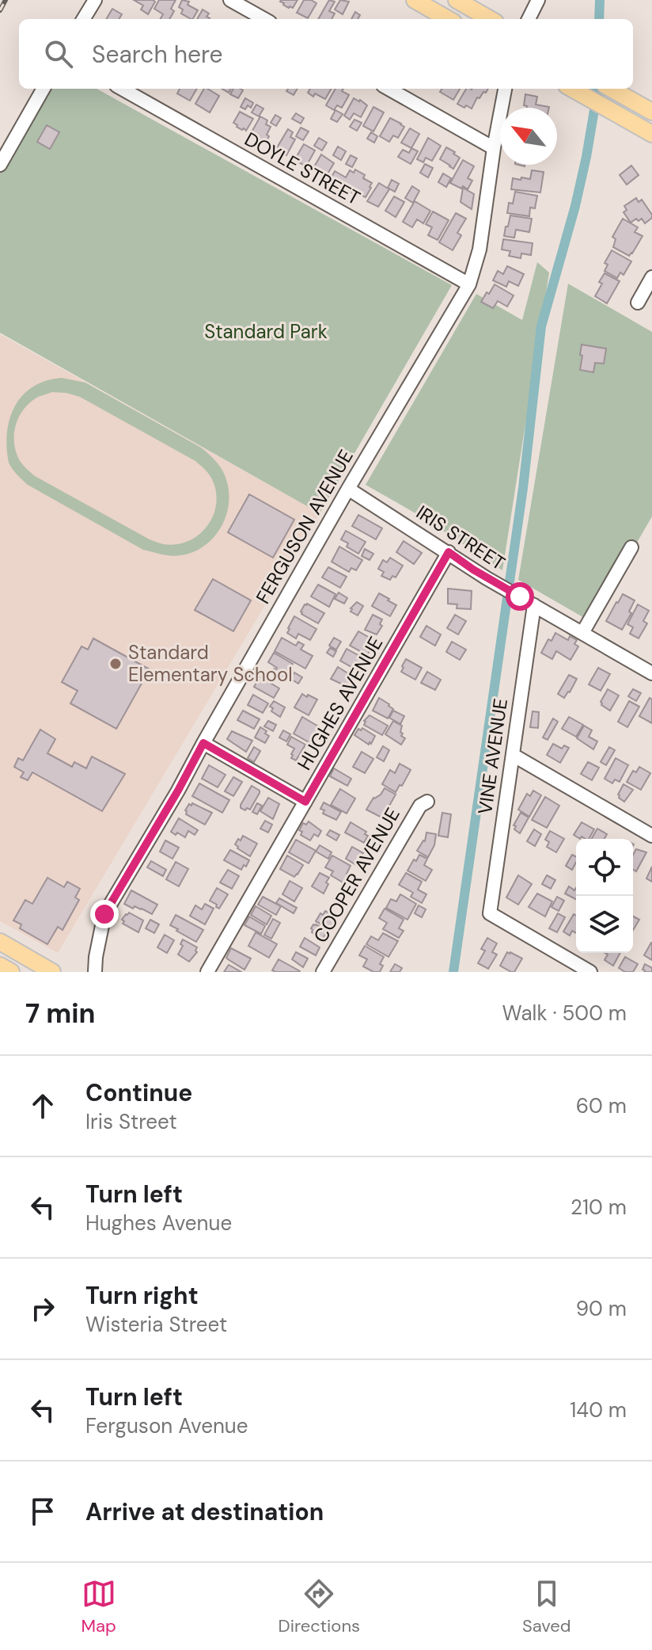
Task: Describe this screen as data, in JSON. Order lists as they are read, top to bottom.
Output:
{
  "streets": {
    "street": [
      "DOYLE STREET",
      "FERGUSON AVENUE",
      "IRIS STREET",
      "HUGHES AVENUE",
      "VINE AVENUE",
      "COOPER AVENUE"
    ]
  },
  "crossings": [
    ["DOYLE STREET", "FERGUSON AVENUE"],
    ["FERGUSON AVENUE", "IRIS STREET"],
    ["IRIS STREET", "HUGHES AVENUE"],
    ["IRIS STREET", "VINE AVENUE"]
  ],
  "parks": ["Standard Park"],
  "places": ["Standard Elementary School"],
  "north": "top left",
  "page": {
    "search": "Search here",
    "heading": ["7 min", "Walk · 500 m"],
    "list": [
      ["Continue", "Iris Street", "60 m"],
      ["Turn left", "Hughes Avenue", "210 m"],
      ["Turn right", "Wisteria Street", "90 m"],
      ["Turn left", "Ferguson Avenue", "140 m"],
      "Arrive at destination"
    ],
    "nav": ["Map", "Directions", "Saved"]
  }
}
